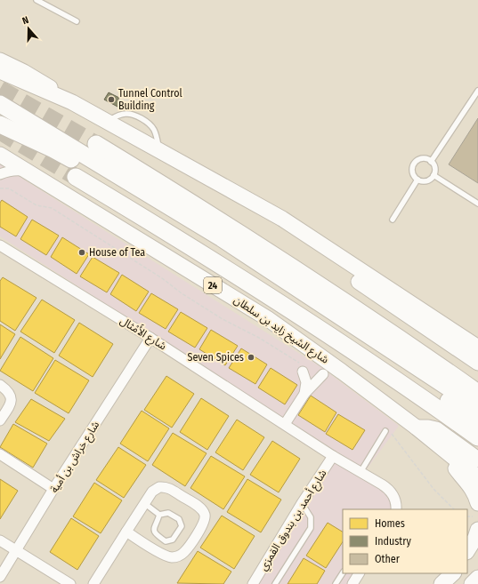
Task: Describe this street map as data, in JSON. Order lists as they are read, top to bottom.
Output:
{
  "streets": {
    "highway": ["24", "شارع الشيخ زايد بن سلطان"],
    "street": ["شارع الأَمْثال", "شارع خراش بن أمية", "شارع أحمد بن بندوق القمزي"]
  },
  "crossings": [
    ["شارع الأَمْثال", "شارع خراش بن أمية"],
    ["شارع الأَمْثال", "شارع أحمد بن بندوق القمزي"]
  ],
  "places": ["Tunnel Control Building", "House of Tea", "Seven Spices"],
  "legend": ["Homes", "Industry", "Other"],
  "north": "top"
}
